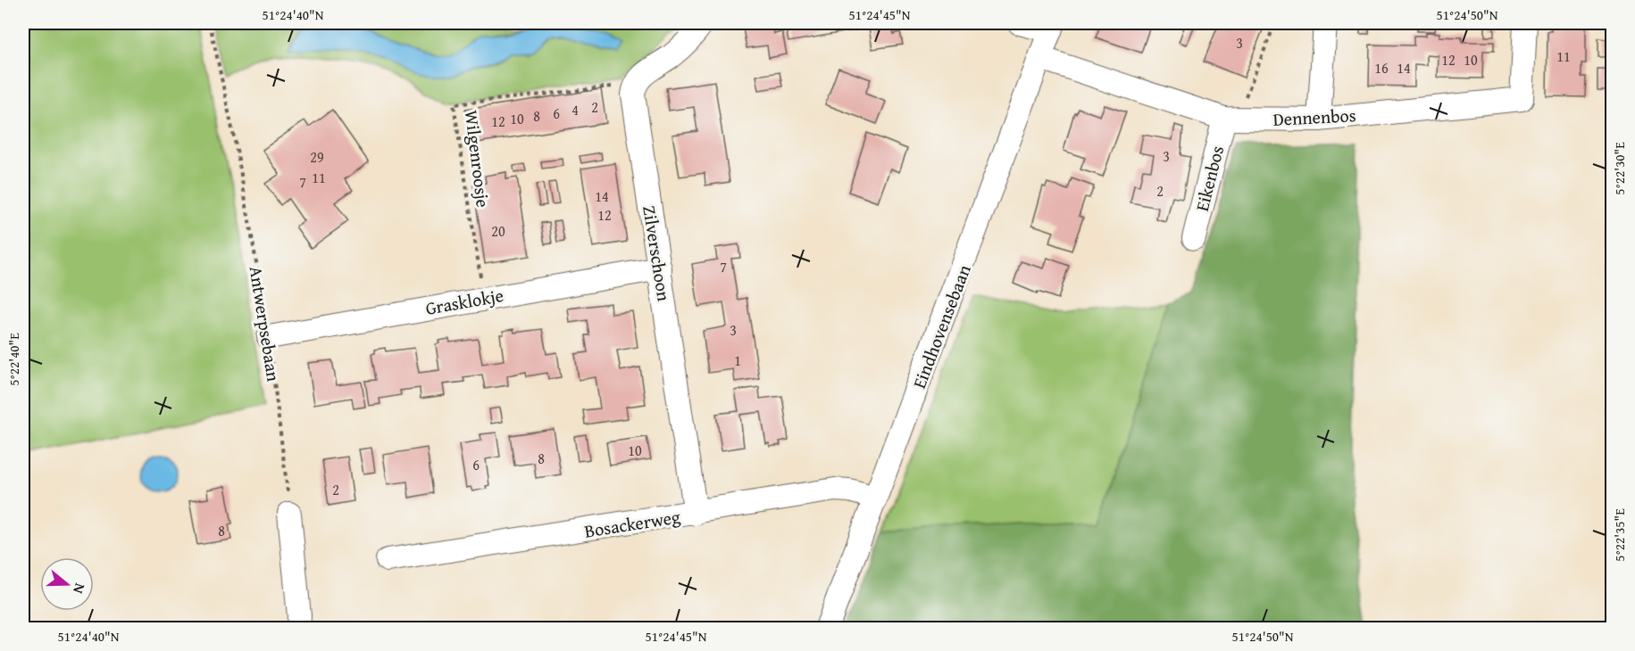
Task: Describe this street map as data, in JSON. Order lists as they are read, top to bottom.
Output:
{
  "streets": {
    "street": [
      "Dennenbos",
      "Eikenbos",
      "Zilverschoon",
      "Grasklokje",
      "Eindhovensebaan",
      "Bosackerweg"
    ],
    "path": ["Wilgenroosje", "Antwerpsebaan"]
  },
  "crossings": [
    ["Dennenbos", "Eikenbos"],
    ["Dennenbos", "Eindhovensebaan"],
    ["Wilgenroosje", "Zilverschoon"],
    ["Wilgenroosje", "Grasklokje"],
    ["Zilverschoon", "Grasklokje"],
    ["Zilverschoon", "Bosackerweg"],
    ["Grasklokje", "Antwerpsebaan"],
    ["Eindhovensebaan", "Bosackerweg"]
  ],
  "house_numbers": [
    "3",
    "11",
    "12",
    "10",
    "16",
    "14",
    "2",
    "4",
    "6",
    "8",
    "10",
    "12",
    "3",
    "29",
    "11",
    "7",
    "2",
    "14",
    "12",
    "20",
    "7",
    "3",
    "1",
    "10",
    "8",
    "6",
    "2",
    "8"
  ],
  "north": "right",
  "coordinates": [
    "51°24'40\"N",
    "51°24'45\"N",
    "51°24'50\"N",
    "5°22'30\"E",
    "5°22'40\"E",
    "5°22'35\"E"
  ]
}
